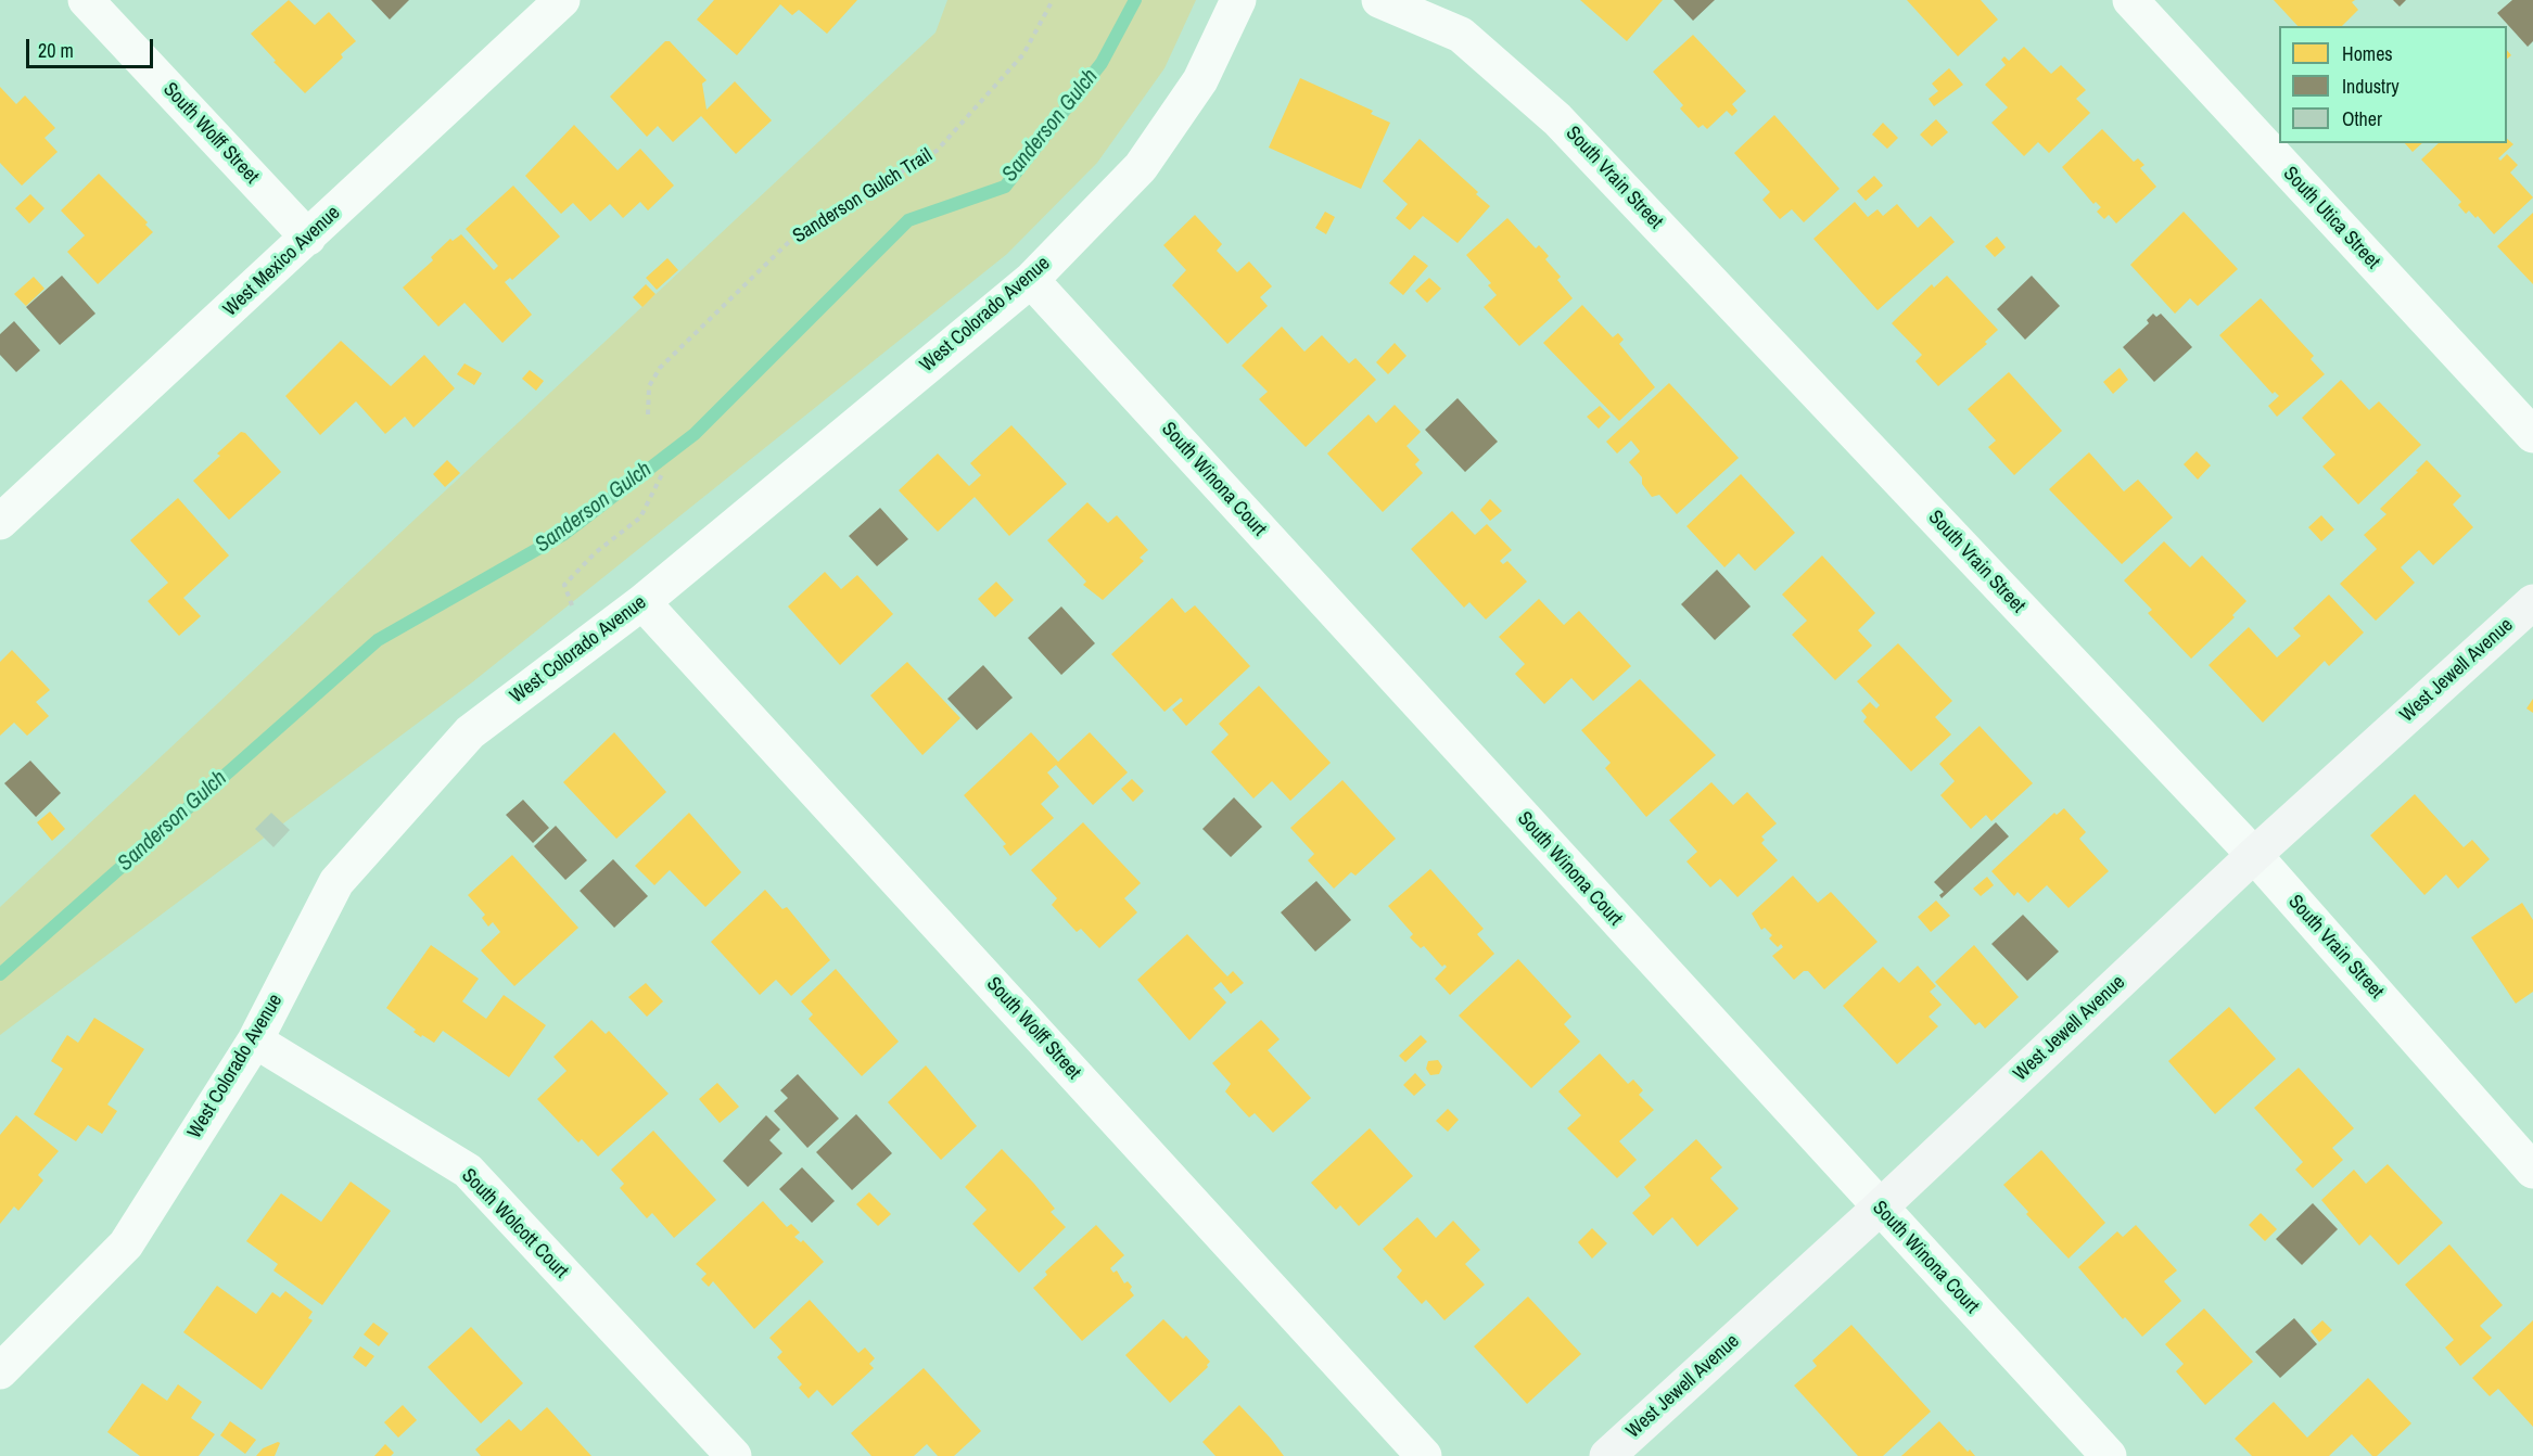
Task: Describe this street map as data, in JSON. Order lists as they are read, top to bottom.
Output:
{
  "streets": {
    "main road": ["West Jewell Avenue"],
    "street": [
      "South Wolff Street",
      "South Vrain Street",
      "South Utica Street",
      "West Mexico Avenue",
      "West Colorado Avenue",
      "South Winona Court",
      "South Wolcott Court"
    ],
    "path": ["Sanderson Gulch Trail"]
  },
  "crossings": [
    ["South Wolff Street", "West Mexico Avenue"],
    ["South Wolff Street", "West Colorado Avenue"],
    ["South Vrain Street", "West Jewell Avenue"],
    ["West Colorado Avenue", "South Winona Court"],
    ["West Colorado Avenue", "South Wolcott Court"],
    ["South Winona Court", "West Jewell Avenue"]
  ],
  "water": ["Sanderson Gulch"],
  "legend": ["Homes", "Industry", "Other"],
  "scale_bar": "20 m"
}
